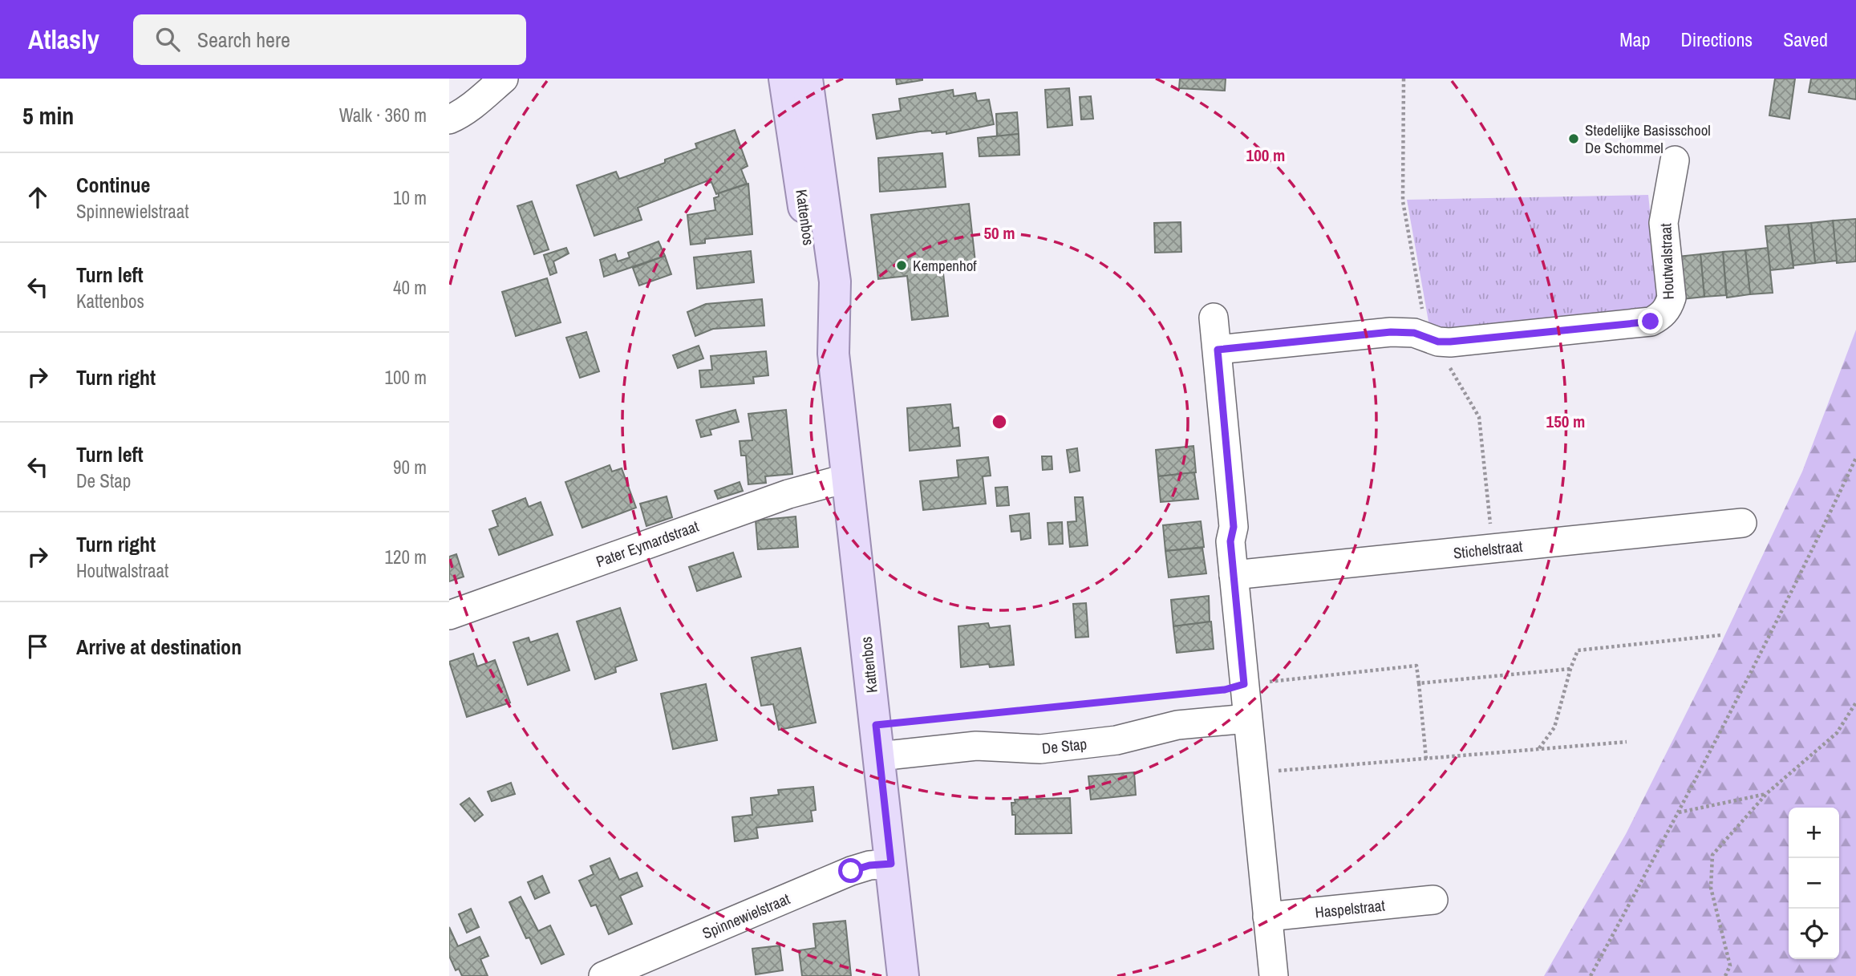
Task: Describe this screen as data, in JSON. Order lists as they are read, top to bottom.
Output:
{
  "streets": {
    "main road": ["Kattenbos"],
    "street": [
      "Houtwalstraat",
      "Pater Eymardstraat",
      "Stichelstraat",
      "De Stap",
      "Haspelstraat",
      "Spinnewielstraat"
    ]
  },
  "crossings": [
    ["Kattenbos", "Pater Eymardstraat"],
    ["Kattenbos", "De Stap"],
    ["Kattenbos", "Spinnewielstraat"]
  ],
  "places": ["Stedelijke Basisschool De Schommel", "Kempenhof"],
  "page": {
    "header": "Atlasly",
    "search": "Search here",
    "nav": ["Map", "Directions", "Saved"],
    "heading": ["5 min", "Walk · 360 m"],
    "list": [
      ["Continue", "Spinnewielstraat", "10 m"],
      ["Turn left", "Kattenbos", "40 m"],
      ["Turn right", "100 m"],
      ["Turn left", "De Stap", "90 m"],
      ["Turn right", "Houtwalstraat", "120 m"],
      "Arrive at destination"
    ],
    "map_buttons": ["+", "−"]
  },
  "rings": ["100 m", "50 m", "150 m"]
}
